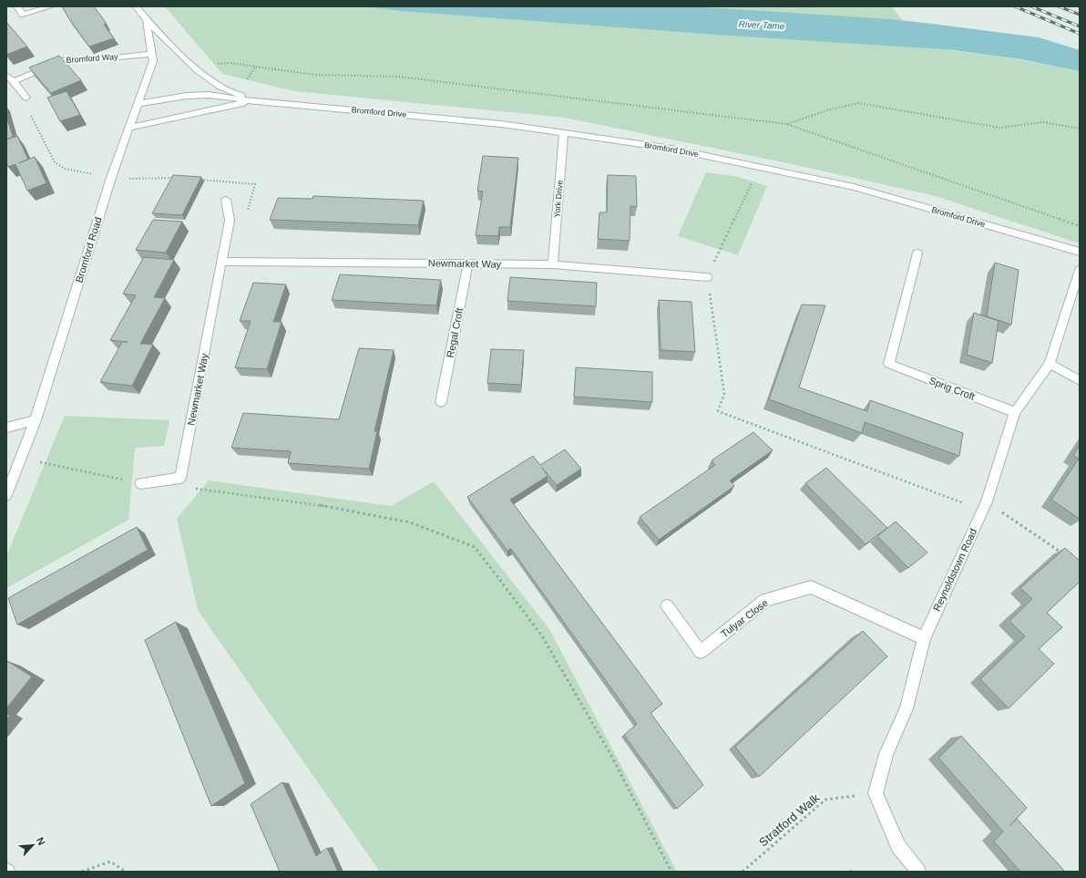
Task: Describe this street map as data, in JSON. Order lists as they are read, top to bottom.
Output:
{
  "streets": {
    "street": [
      "Bromford Way",
      "Bromford Drive",
      "York Drive",
      "Bromford Road",
      "Newmarket Way",
      "Regal Croft",
      "Sprig Croft",
      "Reynoldstown Road",
      "Tulyar Close"
    ],
    "path": ["Stratford Walk"]
  },
  "crossings": [
    ["Bromford Way", "Bromford Road"],
    ["Bromford Drive", "York Drive"],
    ["Bromford Drive", "Bromford Road"],
    ["York Drive", "Newmarket Way"],
    ["Newmarket Way", "Regal Croft"],
    ["Sprig Croft", "Reynoldstown Road"],
    ["Reynoldstown Road", "Tulyar Close"],
    ["Reynoldstown Road", "Stratford Walk"]
  ],
  "water": ["River Tame"],
  "north": "top right"
}
